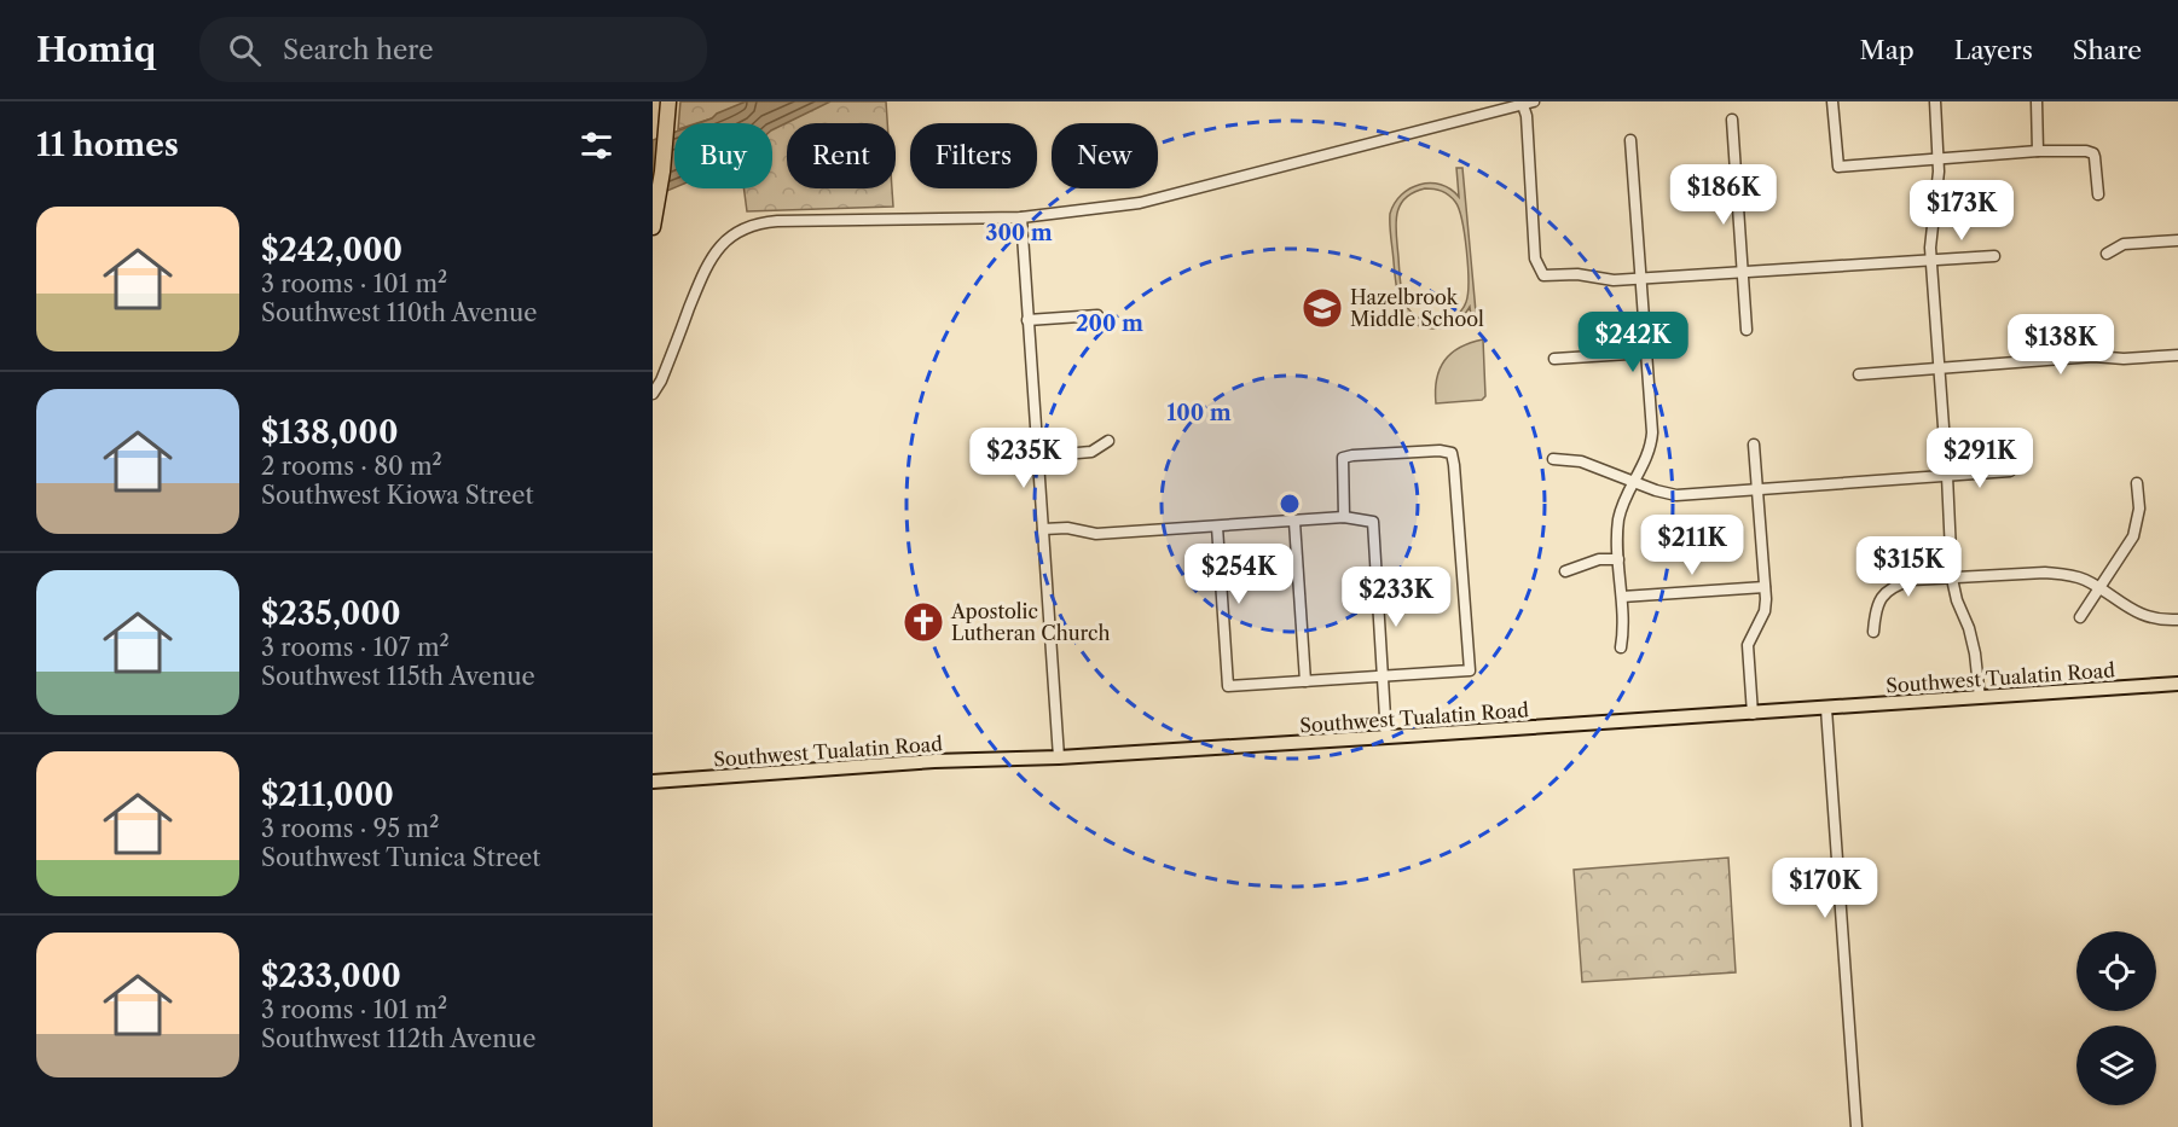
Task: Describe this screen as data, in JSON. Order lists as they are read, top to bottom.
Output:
{
  "streets": {
    "main road": ["Southwest Tualatin Road"]
  },
  "places": {
    "school or university": ["Hazelbrook Middle School"],
    "church": ["Apostolic Lutheran Church"]
  },
  "page": {
    "header": "Homiq",
    "search": "Search here",
    "nav": ["Map", "Layers", "Share"],
    "heading": "11 homes",
    "chip": [
      "Buy",
      "Rent",
      "Filters",
      "New"
    ],
    "price": [
      "$186K",
      "$173K",
      "$242K",
      "$138K",
      "$235K",
      "$291K",
      "$211K",
      "$315K",
      "$254K",
      "$233K",
      "$170K"
    ],
    "list": [
      {
        "name": "$242,000",
        "note": "3 rooms · 101 m² · Southwest 110th Avenue"
      },
      {
        "name": "$138,000",
        "note": "2 rooms · 80 m² · Southwest Kiowa Street"
      },
      {
        "name": "$235,000",
        "note": "3 rooms · 107 m² · Southwest 115th Avenue"
      },
      {
        "name": "$211,000",
        "note": "3 rooms · 95 m² · Southwest Tunica Street"
      },
      {
        "name": "$233,000",
        "note": "3 rooms · 101 m² · Southwest 112th Avenue"
      }
    ]
  },
  "rings": ["300 m", "200 m", "100 m"]
}
